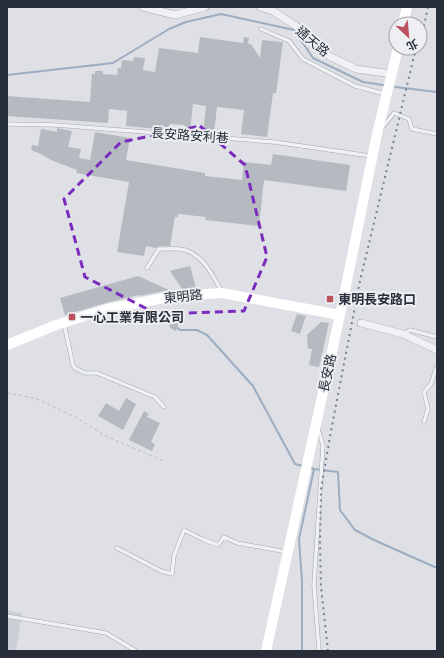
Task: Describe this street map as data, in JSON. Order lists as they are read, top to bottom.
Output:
{
  "streets": {
    "main road": ["東明路", "長安路"],
    "street": ["通天路"],
    "lane": ["長安路安利巷"]
  },
  "crossings": [
    ["長安路安利巷", "長安路"],
    ["東明路", "長安路"]
  ],
  "places": {
    "transit": ["東明長安路口", "一心工業有限公司"]
  },
  "north": "bottom right"
}
